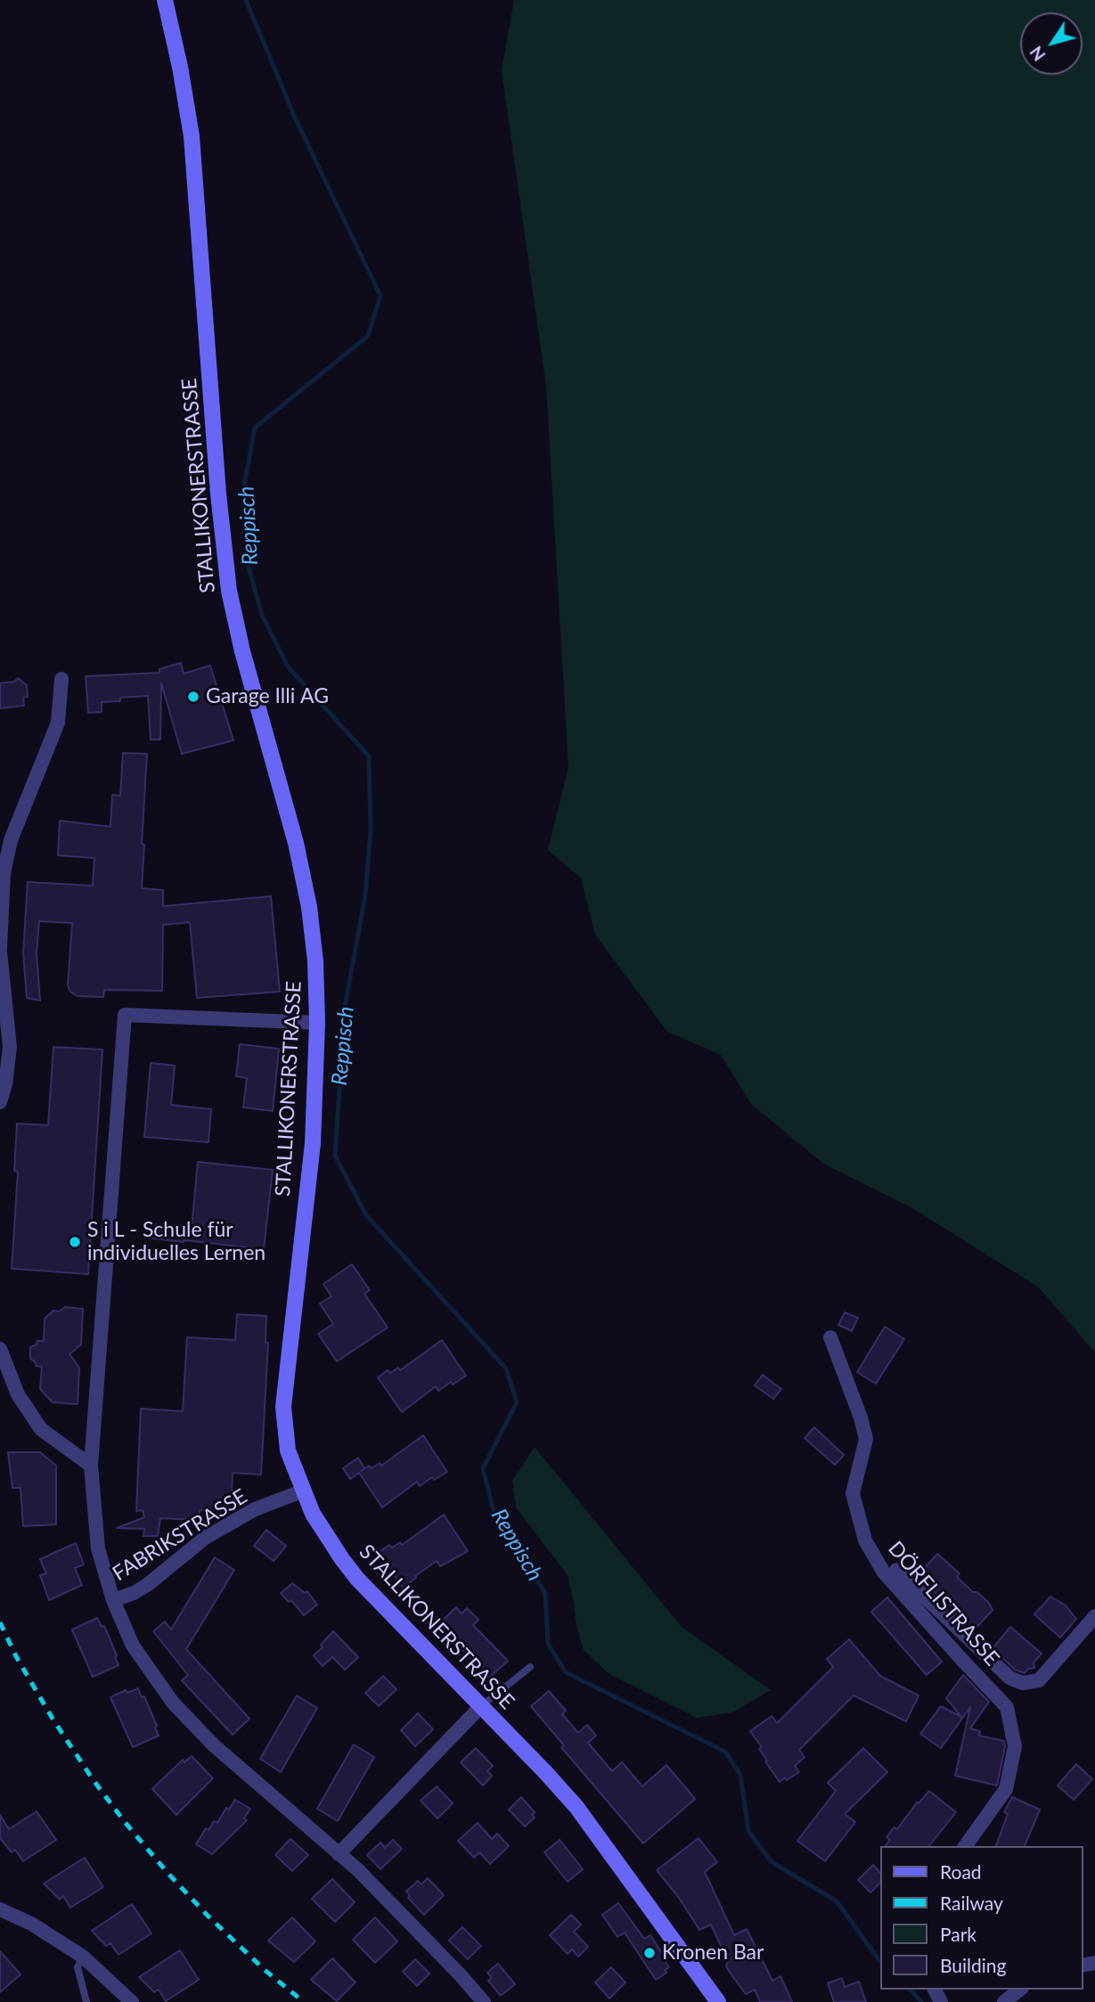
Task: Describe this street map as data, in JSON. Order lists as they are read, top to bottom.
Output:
{
  "streets": {
    "street": ["STALLIKONERSTRASSE", "FABRIKSTRASSE", "DÖRFLISTRASSE"]
  },
  "crossings": [
    ["STALLIKONERSTRASSE", "FABRIKSTRASSE"]
  ],
  "water": ["Reppisch"],
  "places": ["Garage Illi AG", "S i L - Schule für individuelles Lernen", "Kronen Bar"],
  "legend": [
    "Road",
    "Railway",
    "Park",
    "Building"
  ],
  "north": "bottom left"
}
